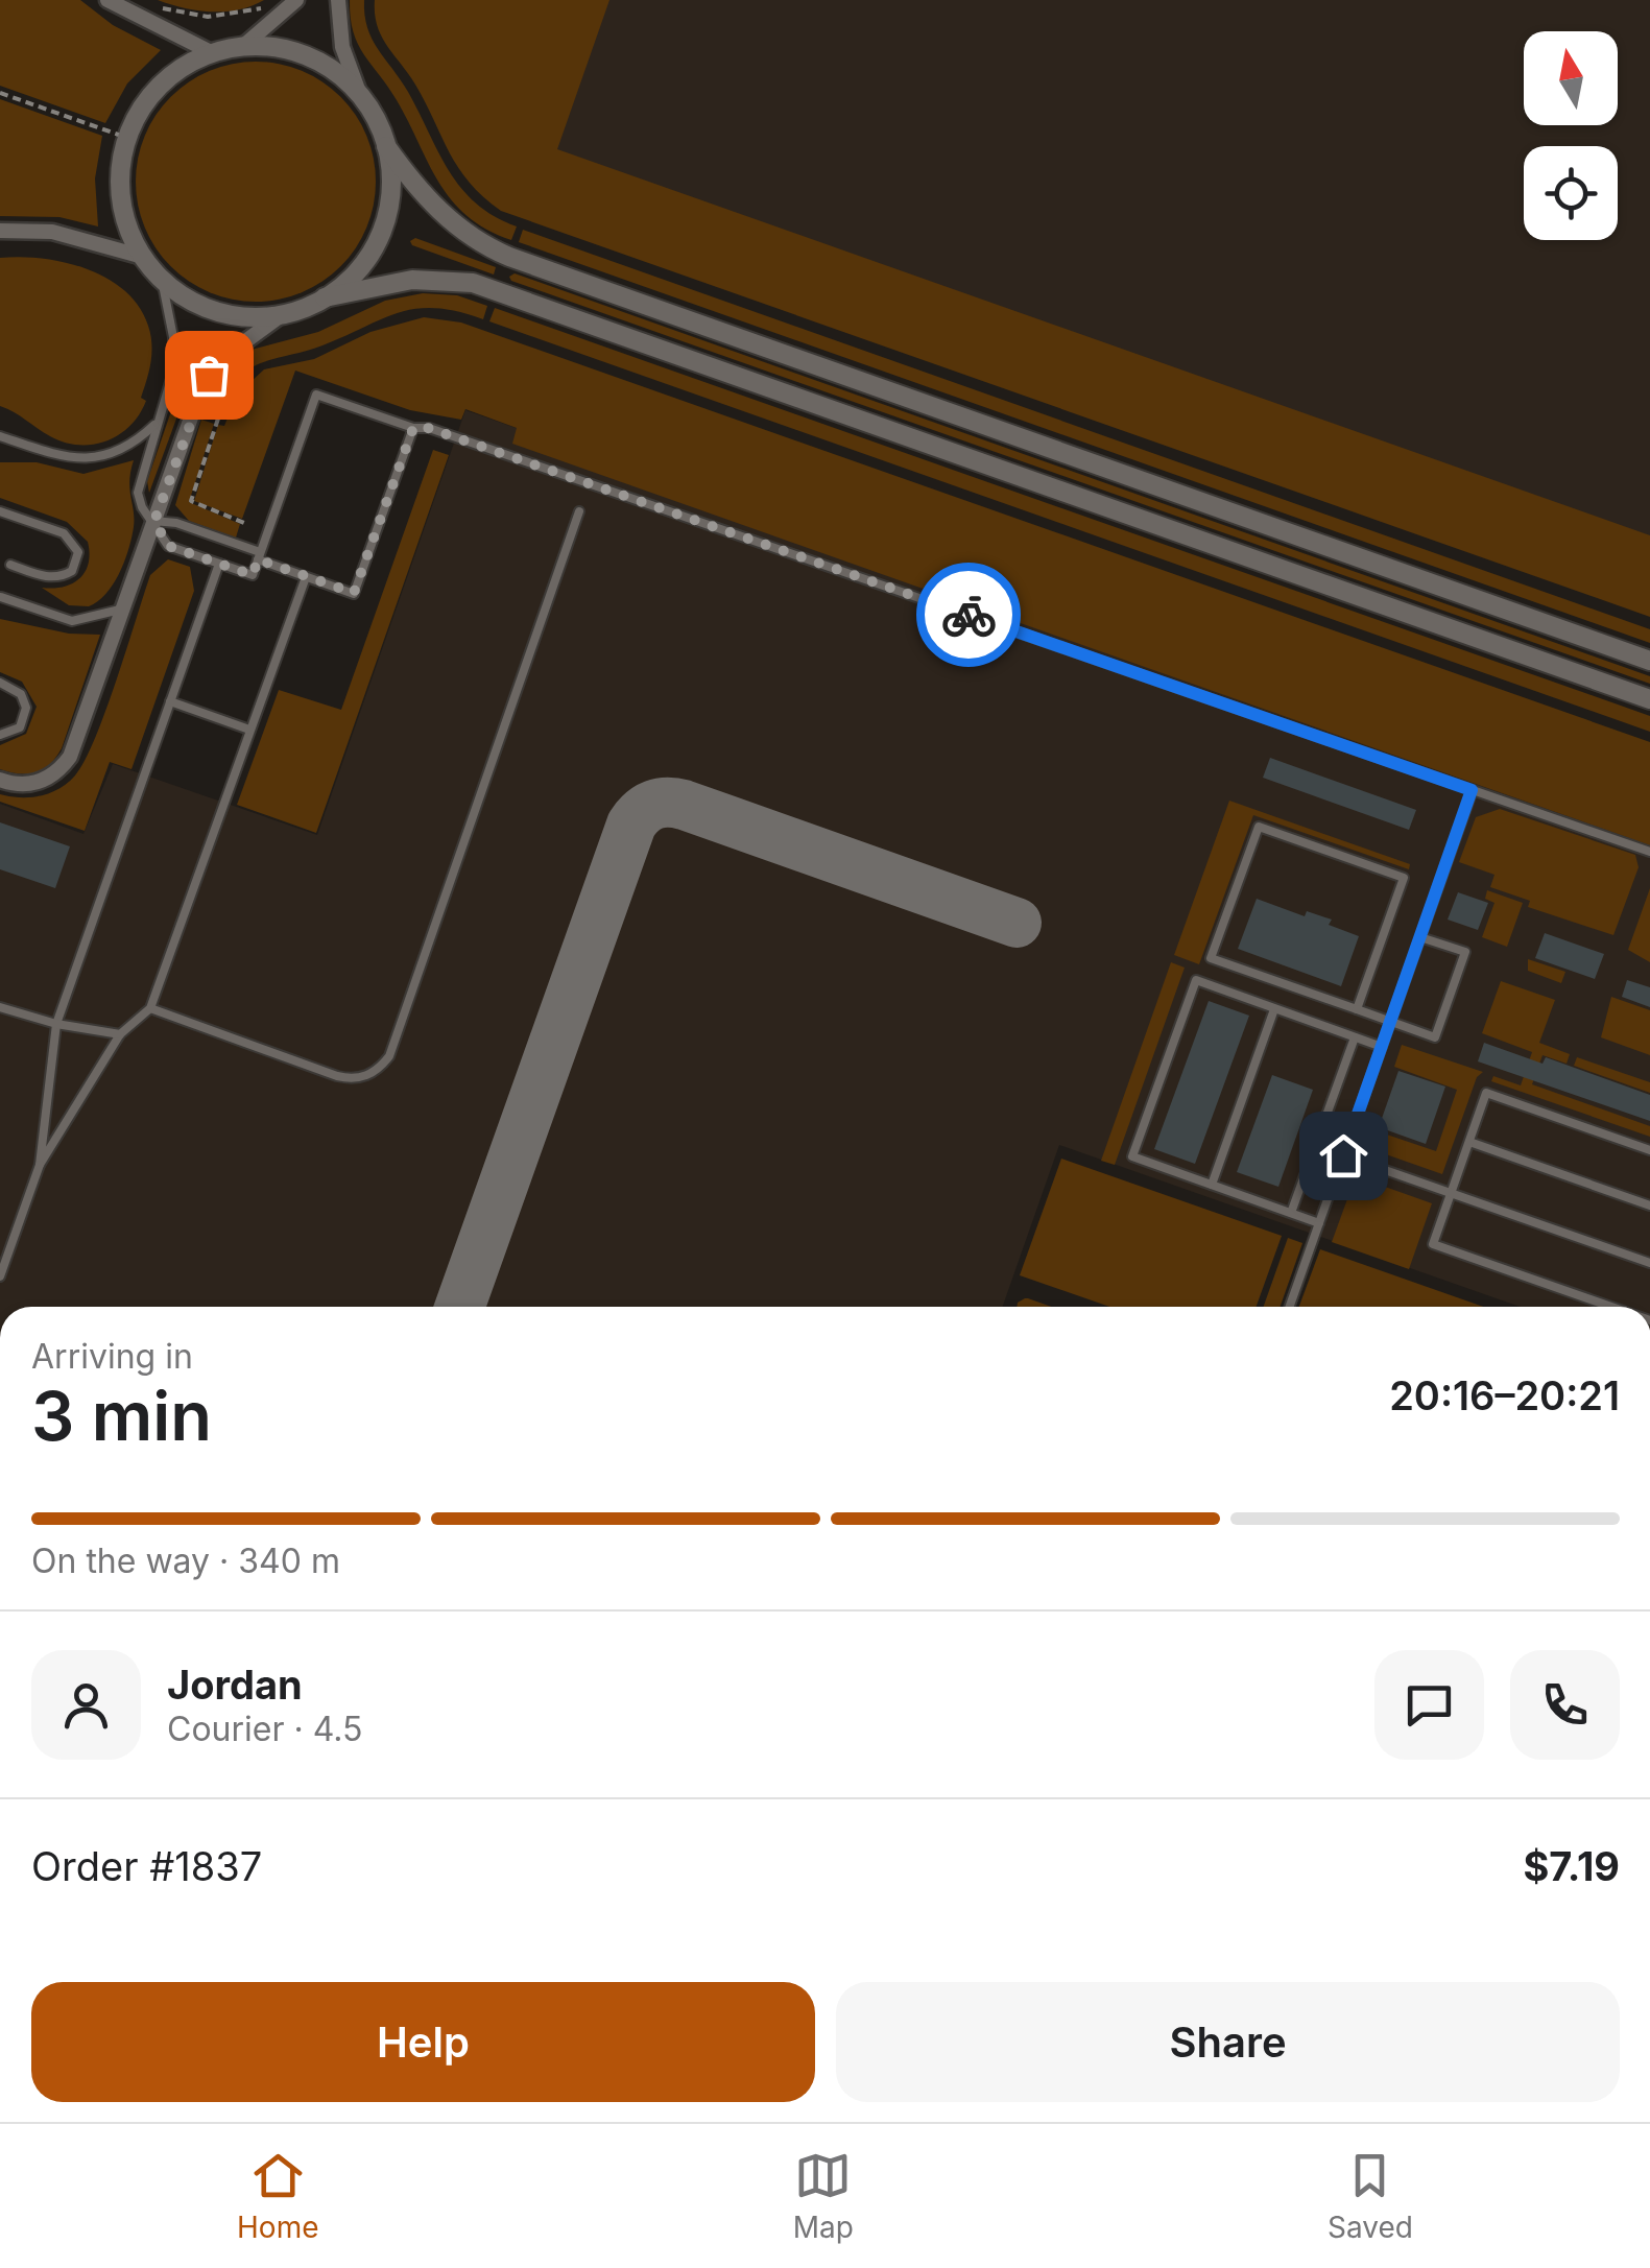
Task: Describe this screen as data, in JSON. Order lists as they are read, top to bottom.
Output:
{
  "north": "top",
  "page": {
    "heading": ["3 min", "Arriving in", "20:16–20:21"],
    "panel": [
      "Jordan",
      "Courier · 4.5",
      "Order #1837",
      "$7.19"
    ],
    "bar": "On the way · 340 m",
    "buttons": ["Help", "Share"],
    "tabs": ["Home", "Map", "Saved"]
  }
}
